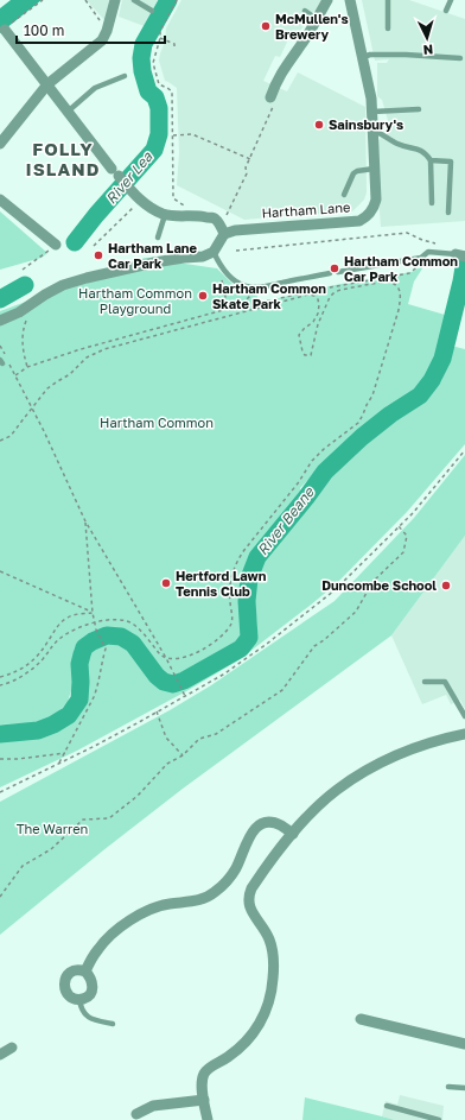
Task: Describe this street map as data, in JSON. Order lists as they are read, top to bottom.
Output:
{
  "streets": {
    "street": ["Hartham Lane"]
  },
  "districts": ["FOLLY ISLAND"],
  "water": ["River Lea", "River Beane"],
  "parks": ["Hartham Common Playground", "Hartham Common", "The Warren"],
  "places": [
    "McMullen's Brewery",
    "Sainsbury's",
    "Hartham Lane Car Park",
    "Hartham Common Car Park",
    "Hartham Common Skate Park",
    "Hertford Lawn Tennis Club",
    "Duncombe School"
  ],
  "scale_bar": "100 m",
  "north": "bottom"
}
